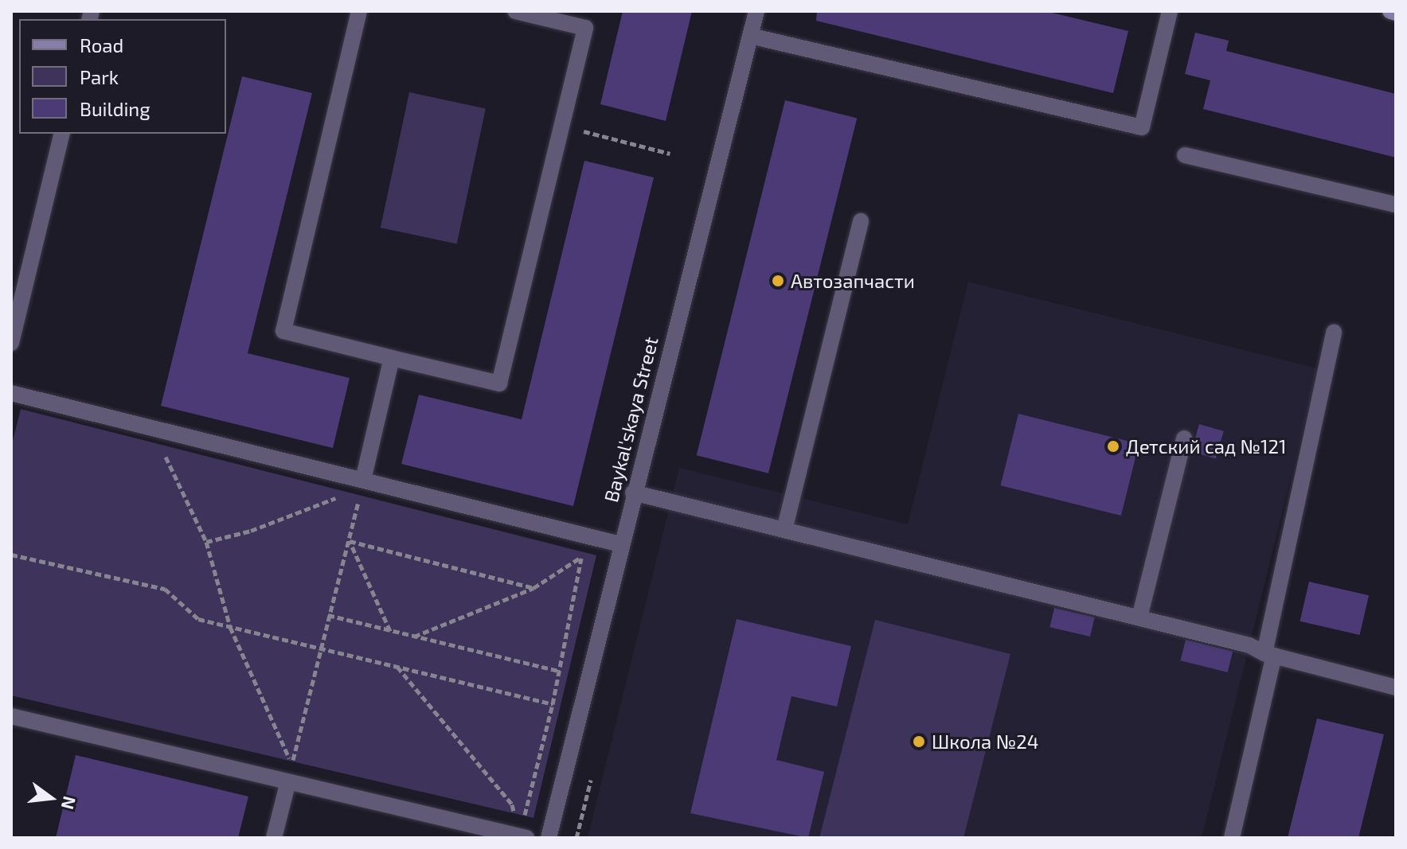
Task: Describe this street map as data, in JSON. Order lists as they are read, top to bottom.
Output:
{
  "streets": {
    "street": ["Baykal'skaya Street"]
  },
  "places": ["Автозапчасти", "Детский сад №121", "Школа №24"],
  "legend": ["Road", "Park", "Building"],
  "north": "right"
}
